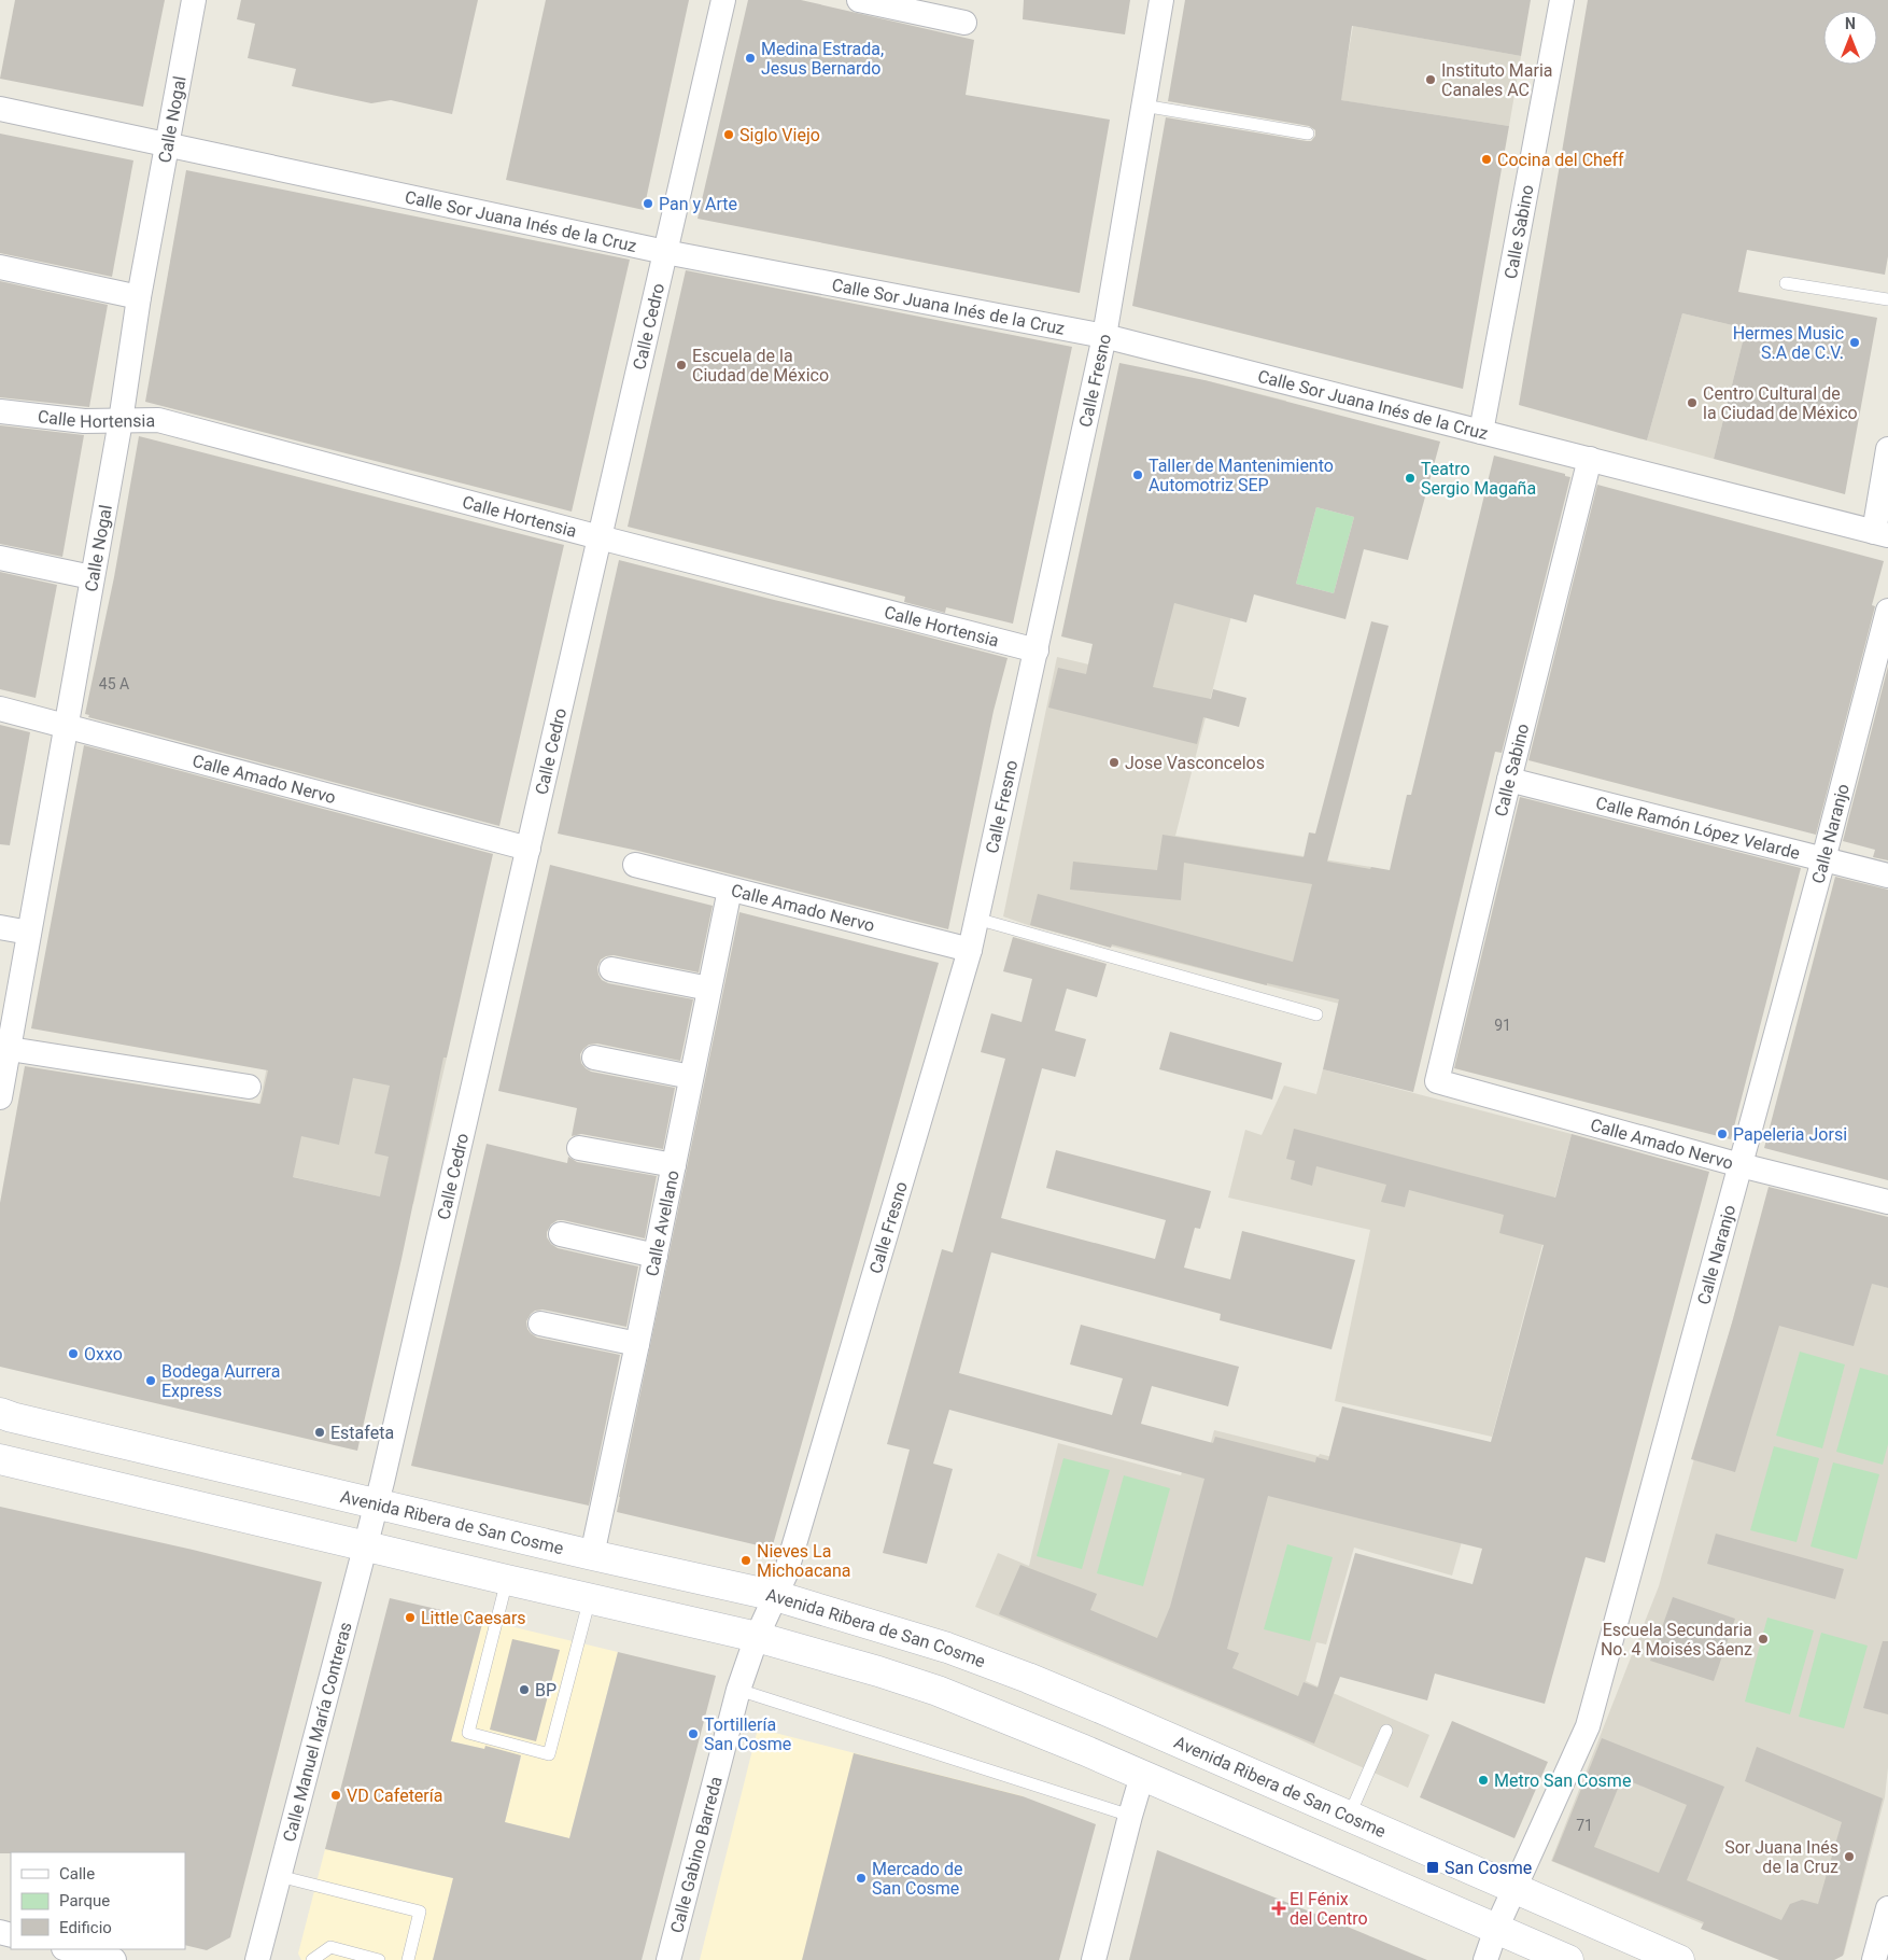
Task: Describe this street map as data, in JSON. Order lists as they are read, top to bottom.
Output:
{
  "streets": {
    "main road": ["Avenida Ribera de San Cosme"],
    "street": [
      "Calle Nogal",
      "Calle Sor Juana Inés de la Cruz",
      "Calle Sabino",
      "Calle Cedro",
      "Calle Fresno",
      "Calle Hortensia",
      "Calle Amado Nervo",
      "Calle Ramón López Velarde",
      "Calle Naranjo",
      "Calle Avellano",
      "Calle Manuel María Contreras",
      "Calle Gabino Barreda"
    ]
  },
  "crossings": [
    ["Calle Nogal", "Calle Sor Juana Inés de la Cruz"],
    ["Calle Nogal", "Calle Hortensia"],
    ["Calle Nogal", "Calle Amado Nervo"],
    ["Calle Sor Juana Inés de la Cruz", "Calle Sabino"],
    ["Calle Sor Juana Inés de la Cruz", "Calle Cedro"],
    ["Calle Sor Juana Inés de la Cruz", "Calle Fresno"],
    ["Calle Sabino", "Calle Amado Nervo"],
    ["Calle Sabino", "Calle Ramón López Velarde"],
    ["Calle Cedro", "Calle Hortensia"],
    ["Calle Cedro", "Calle Amado Nervo"],
    ["Calle Cedro", "Avenida Ribera de San Cosme"],
    ["Calle Cedro", "Calle Manuel María Contreras"],
    ["Calle Fresno", "Calle Hortensia"],
    ["Calle Fresno", "Calle Amado Nervo"],
    ["Calle Fresno", "Avenida Ribera de San Cosme"],
    ["Calle Fresno", "Calle Gabino Barreda"],
    ["Calle Amado Nervo", "Calle Naranjo"],
    ["Calle Amado Nervo", "Calle Avellano"],
    ["Calle Ramón López Velarde", "Calle Naranjo"],
    ["Calle Naranjo", "Avenida Ribera de San Cosme"],
    ["Calle Avellano", "Avenida Ribera de San Cosme"],
    ["Avenida Ribera de San Cosme", "Calle Manuel María Contreras"],
    ["Avenida Ribera de San Cosme", "Calle Gabino Barreda"]
  ],
  "places": {
    "other": [
      "Medina Estrada, Jesus Bernardo",
      "Instituto Maria Canales AC",
      "Siglo Viejo",
      "Cocina del Cheff",
      "Pan y Arte",
      "Hermes Music S.A de C.V.",
      "Escuela de la Ciudad de México",
      "Centro Cultural de la Ciudad de México",
      "Taller de Mantenimiento Automotriz SEP",
      "Teatro Sergio Magaña",
      "Jose Vasconcelos",
      "Papeleria Jorsi",
      "Oxxo",
      "Bodega Aurrera Express",
      "Estafeta",
      "Nieves La Michoacana",
      "Little Caesars",
      "Escuela Secundaria No. 4 Moisés Sáenz",
      "BP",
      "Tortillería San Cosme",
      "Metro San Cosme",
      "VD Cafetería",
      "Sor Juana Inés de la Cruz",
      "Mercado de San Cosme"
    ],
    "transit": ["San Cosme"],
    "health": ["El Fénix del Centro"]
  },
  "house_numbers": ["45 A", "91", "71"],
  "legend": ["Calle", "Parque", "Edificio"],
  "north": "top"
}
